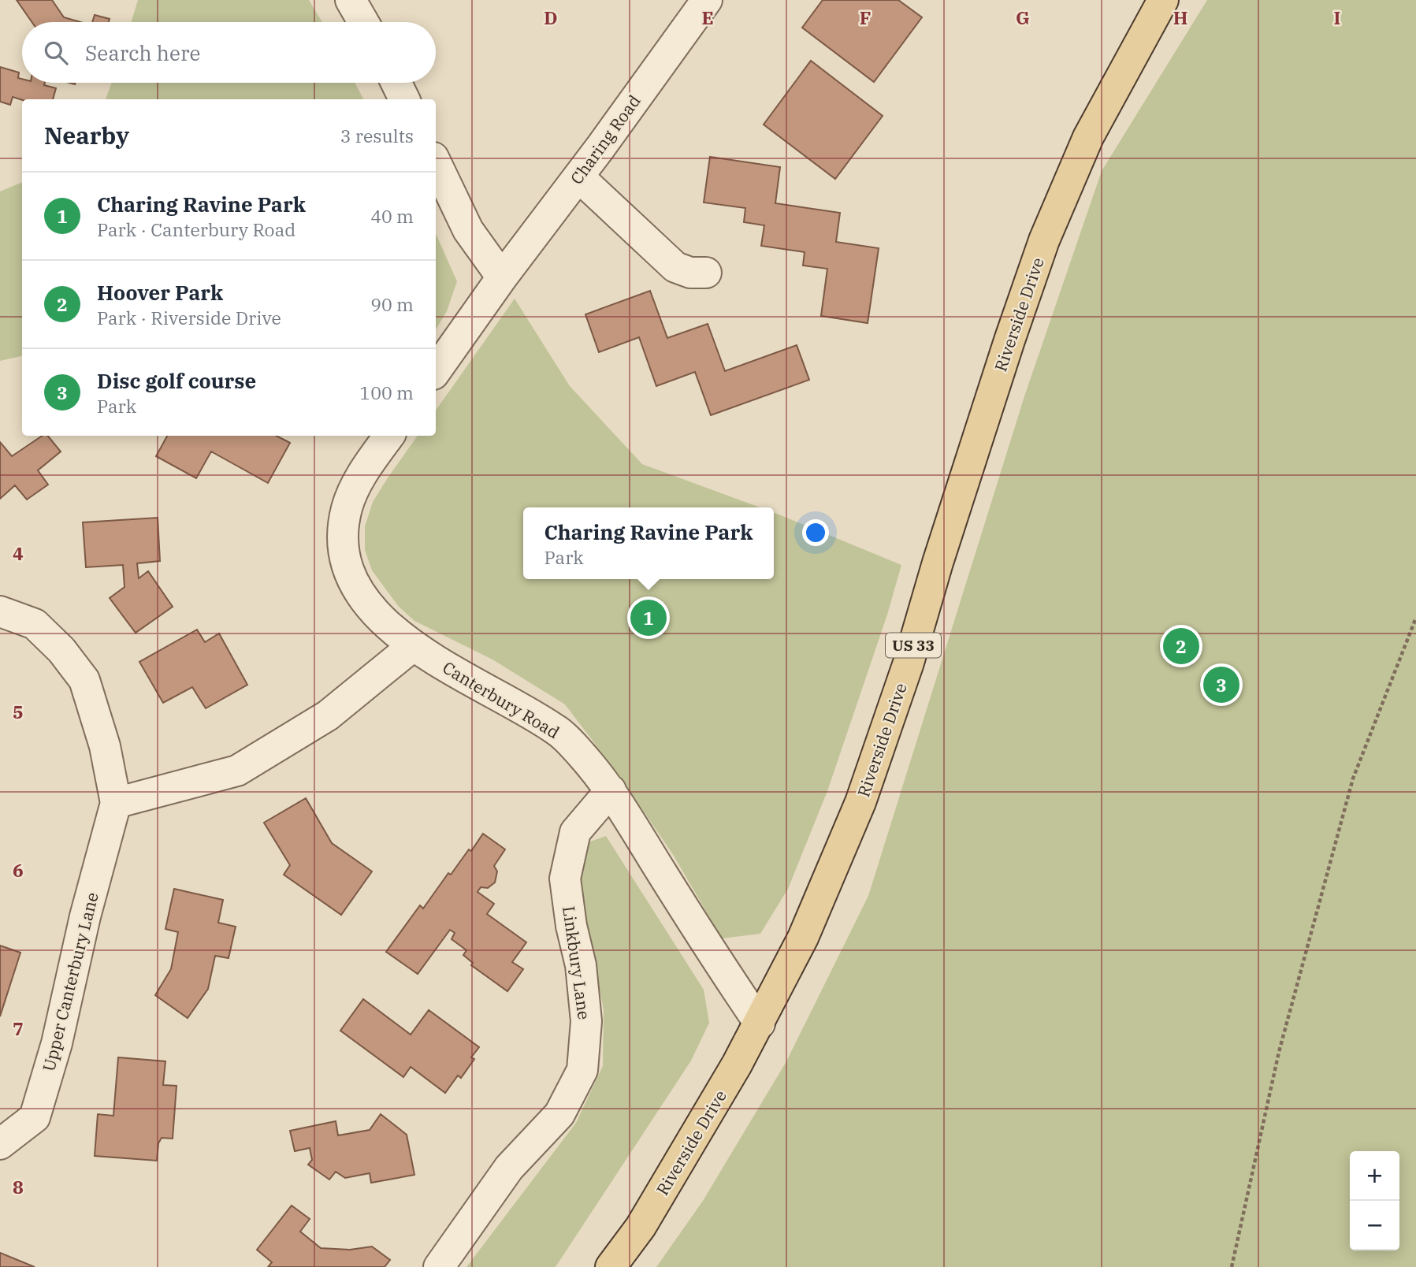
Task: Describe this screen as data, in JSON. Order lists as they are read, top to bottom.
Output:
{
  "streets": {
    "main road": ["Riverside Drive", "US 33"],
    "street": [
      "Charing Road",
      "Canterbury Road",
      "Linkbury Lane",
      "Upper Canterbury Lane"
    ]
  },
  "crossings": [
    ["Riverside Drive", "Canterbury Road"],
    ["Canterbury Road", "Linkbury Lane"]
  ],
  "page": {
    "search": "Search here",
    "heading": ["Nearby", "3 results"],
    "list": [
      {
        "mark": "1",
        "name": "Charing Ravine Park",
        "note": "Park · Canterbury Road",
        "value": "40 m"
      },
      {
        "mark": "2",
        "name": "Hoover Park",
        "note": "Park · Riverside Drive",
        "value": "90 m"
      },
      {
        "mark": "3",
        "name": "Disc golf course",
        "note": "Park",
        "value": "100 m"
      }
    ],
    "popup": ["Charing Ravine Park", "Park"],
    "pins": ["1", "2", "3"],
    "map_buttons": ["+", "−"]
  },
  "grid": {
    "columns": [
      "D",
      "E",
      "F",
      "G",
      "H",
      "I"
    ],
    "rows": [
      "4",
      "5",
      "6",
      "7",
      "8"
    ]
  }
}
